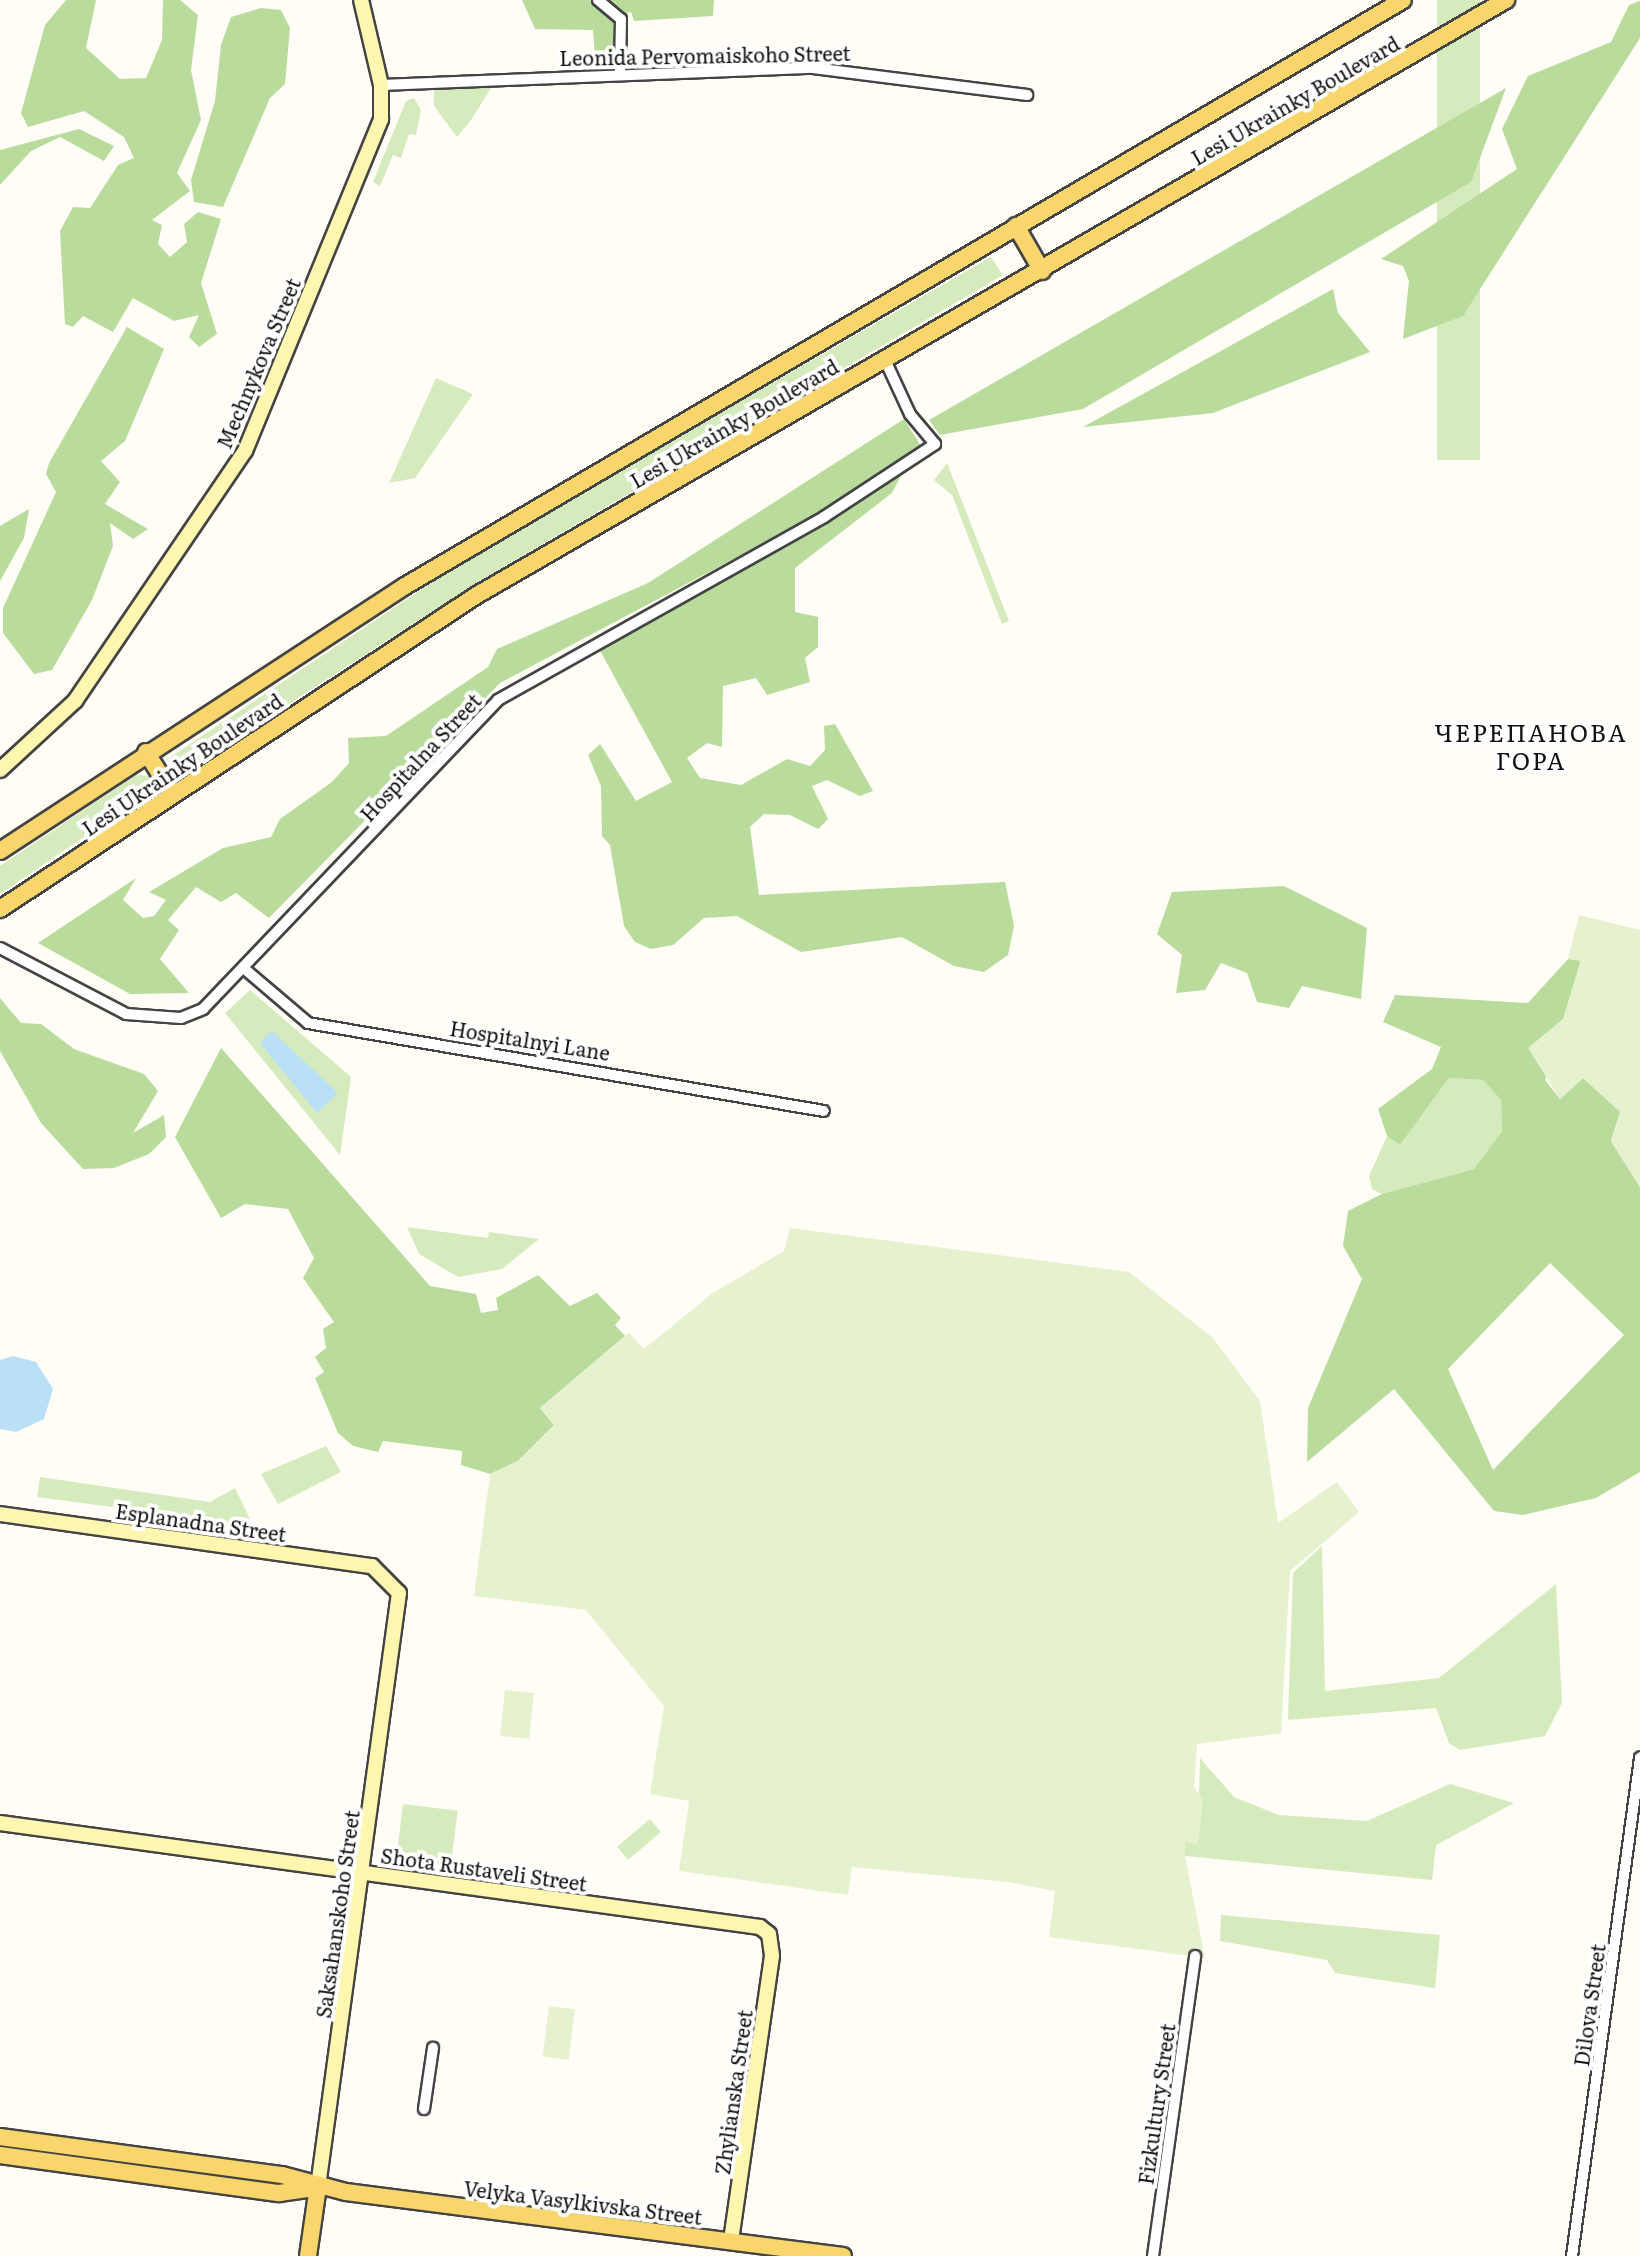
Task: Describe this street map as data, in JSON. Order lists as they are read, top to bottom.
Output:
{
  "streets": {
    "main road": [
      "Lesi Ukrainky Boulevard",
      "Mechnykova Street",
      "Esplanadna Street",
      "Shota Rustaveli Street",
      "Saksahanskoho Street",
      "Zhylianska Street",
      "Velyka Vasylkivska Street"
    ],
    "street": [
      "Leonida Pervomaiskoho Street",
      "Hospitalna Street",
      "Hospitalnyi Lane",
      "Dilova Street",
      "Fizkultury Street"
    ]
  },
  "crossings": [
    ["Leonida Pervomaiskoho Street", "Mechnykova Street"],
    ["Lesi Ukrainky Boulevard", "Hospitalna Street"],
    ["Hospitalna Street", "Hospitalnyi Lane"],
    ["Esplanadna Street", "Saksahanskoho Street"],
    ["Shota Rustaveli Street", "Saksahanskoho Street"],
    ["Shota Rustaveli Street", "Zhylianska Street"],
    ["Saksahanskoho Street", "Velyka Vasylkivska Street"],
    ["Zhylianska Street", "Velyka Vasylkivska Street"]
  ],
  "districts": ["ЧЕРЕПАНОВА ГОРА"]
}
